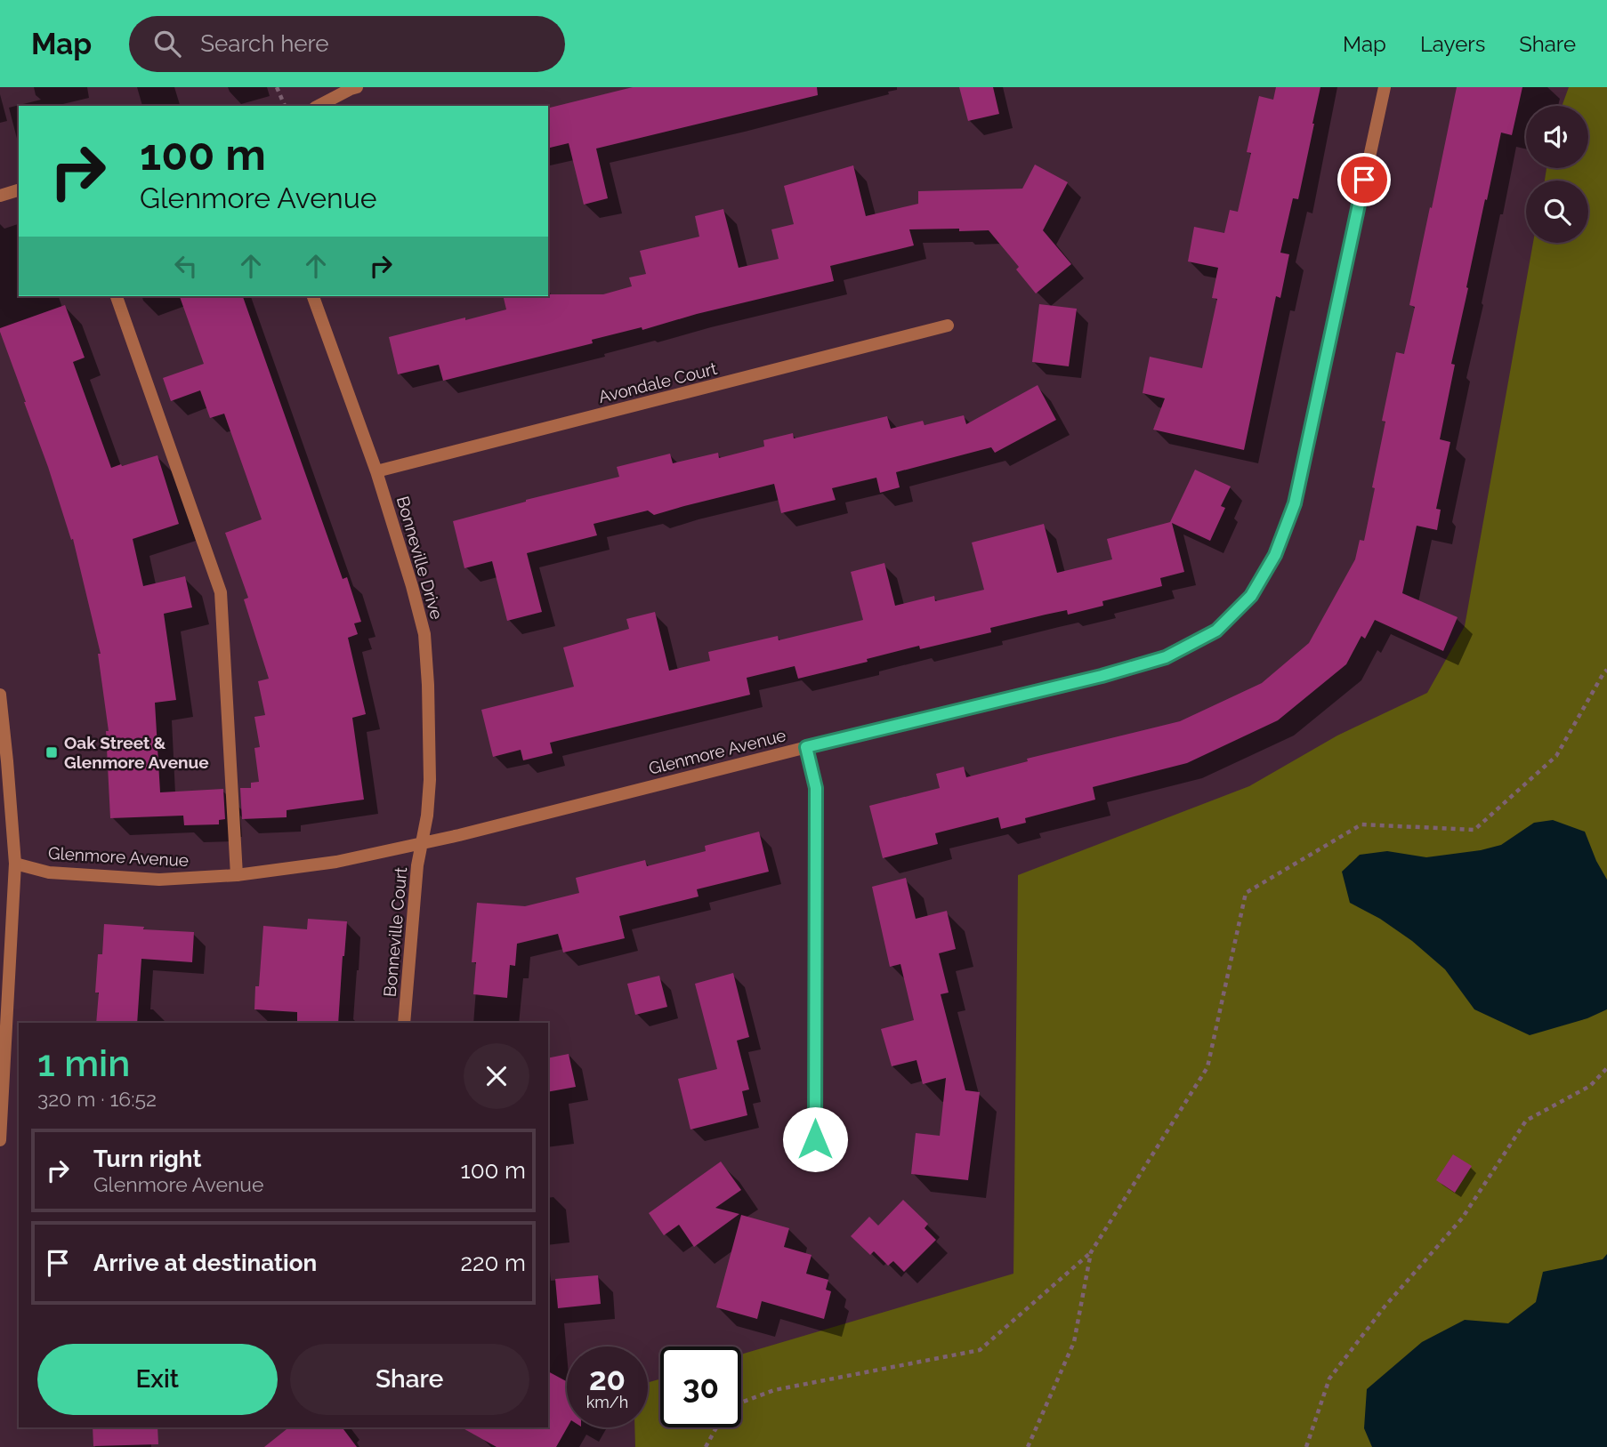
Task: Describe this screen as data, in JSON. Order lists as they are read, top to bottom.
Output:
{
  "streets": {
    "street": [
      "Avondale Court",
      "Bonneville Drive",
      "Glenmore Avenue",
      "Bonneville Court"
    ]
  },
  "crossings": [
    ["Avondale Court", "Bonneville Drive"],
    ["Bonneville Drive", "Glenmore Avenue"],
    ["Bonneville Drive", "Bonneville Court"],
    ["Glenmore Avenue", "Bonneville Court"]
  ],
  "places": {
    "transit": ["Oak Street & Glenmore Avenue"]
  },
  "page": {
    "header": "Map",
    "search": "Search here",
    "nav": ["Map", "Layers", "Share"],
    "turn": ["100 m", "Glenmore Avenue"],
    "heading": ["1 min", "320 m · 16:52"],
    "list": [
      {
        "name": "Turn right",
        "note": "Glenmore Avenue",
        "value": "100 m"
      },
      {
        "name": "Arrive at destination",
        "value": "220 m"
      }
    ],
    "buttons": ["Exit", "Share"],
    "speed": "20 km/h",
    "limit": "30"
  }
}
